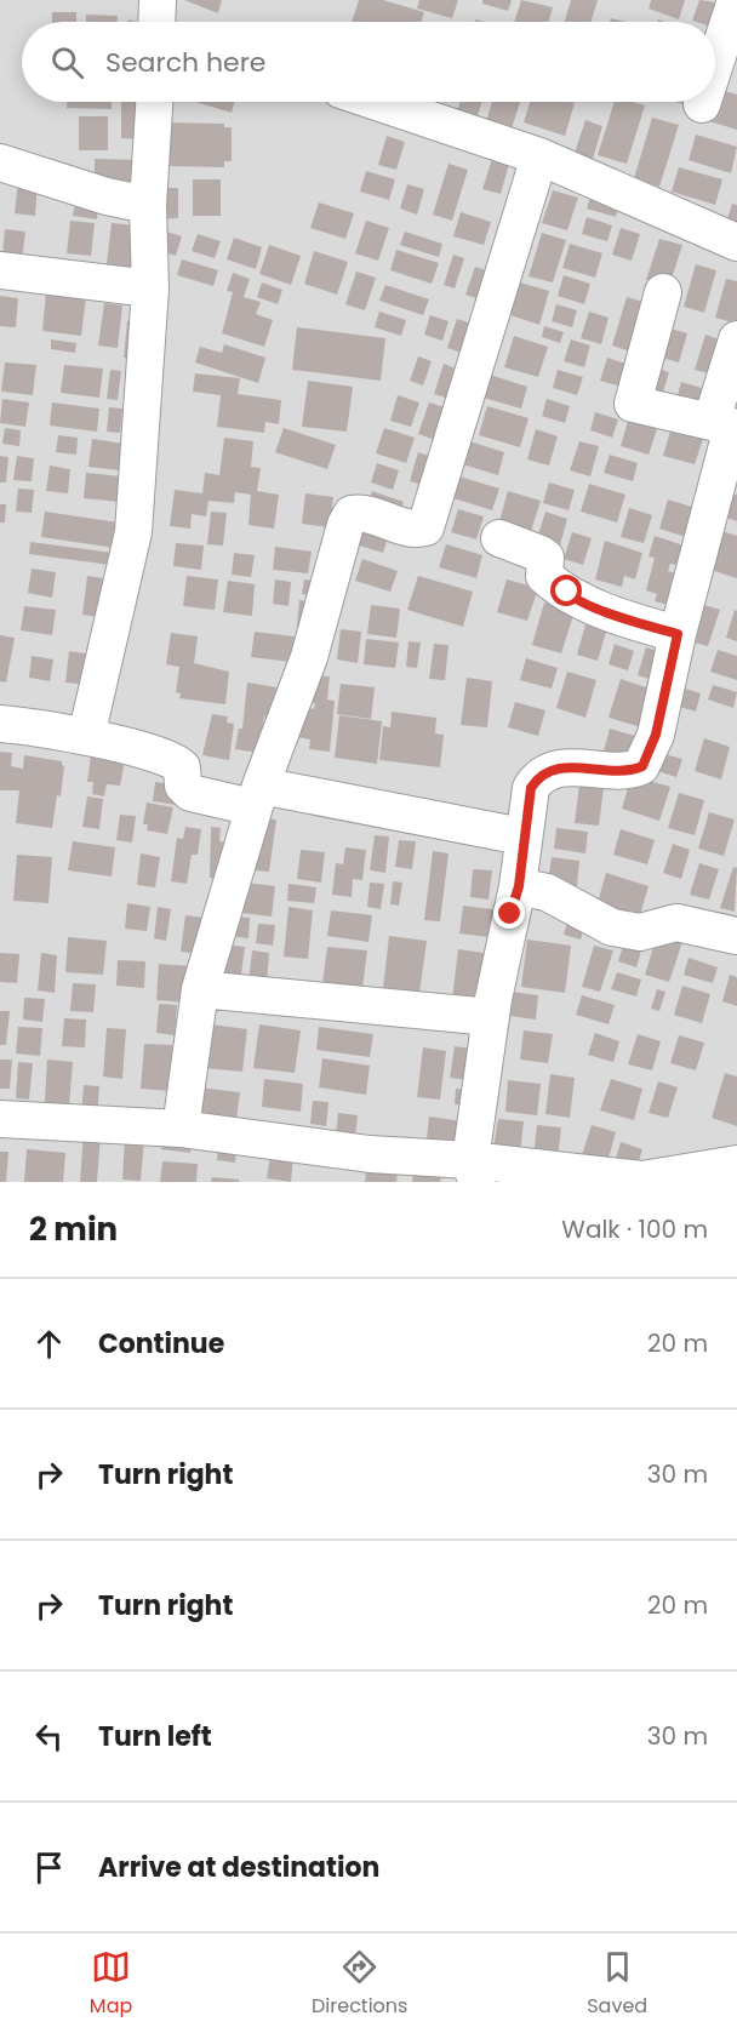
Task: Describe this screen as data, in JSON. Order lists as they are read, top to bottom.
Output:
{
  "page": {
    "search": "Search here",
    "heading": ["2 min", "Walk · 100 m"],
    "list": [
      ["Continue", "20 m"],
      ["Turn right", "30 m"],
      ["Turn right", "20 m"],
      ["Turn left", "30 m"],
      "Arrive at destination"
    ],
    "nav": ["Map", "Directions", "Saved"]
  }
}
